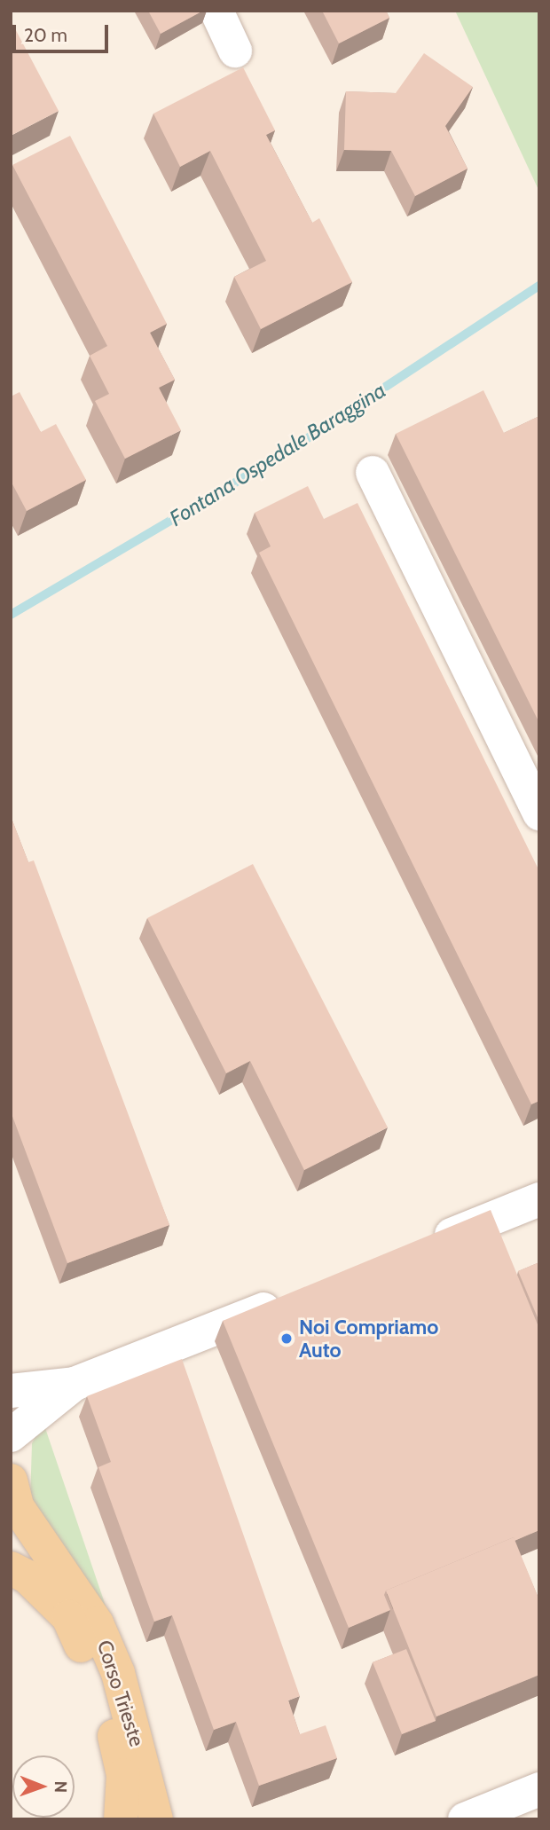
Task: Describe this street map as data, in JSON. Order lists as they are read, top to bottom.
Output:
{
  "streets": {
    "main road": ["Corso Trieste"]
  },
  "water": ["Fontana Ospedale Baraggina"],
  "places": ["Noi Compriamo Auto"],
  "scale_bar": "20 m",
  "north": "right"
}
